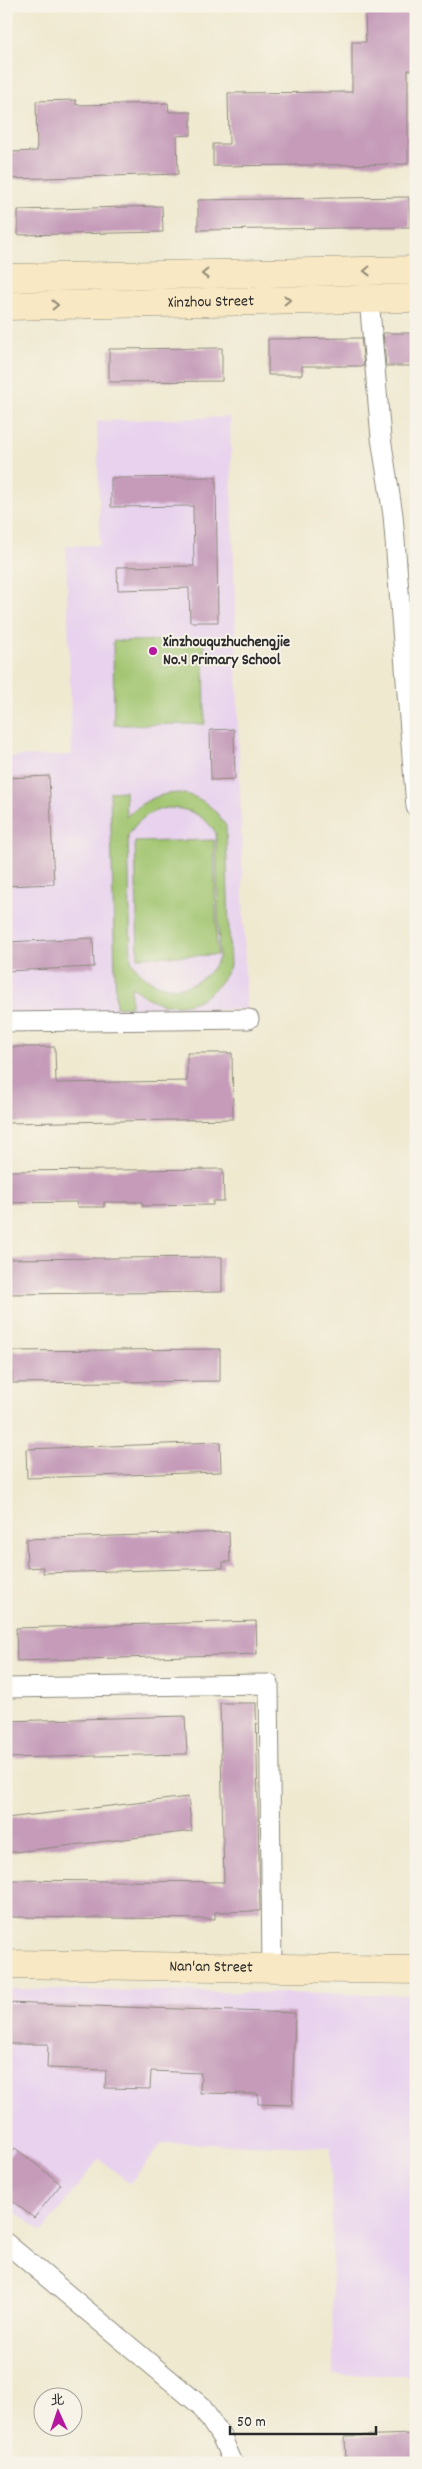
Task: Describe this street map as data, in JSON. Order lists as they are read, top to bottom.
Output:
{
  "streets": {
    "main road": ["Xinzhou Street", "Nan'an Street"]
  },
  "places": ["Xinzhouquzhuchengjie No.4 Primary School"],
  "scale_bar": "50 m",
  "north": "top"
}
